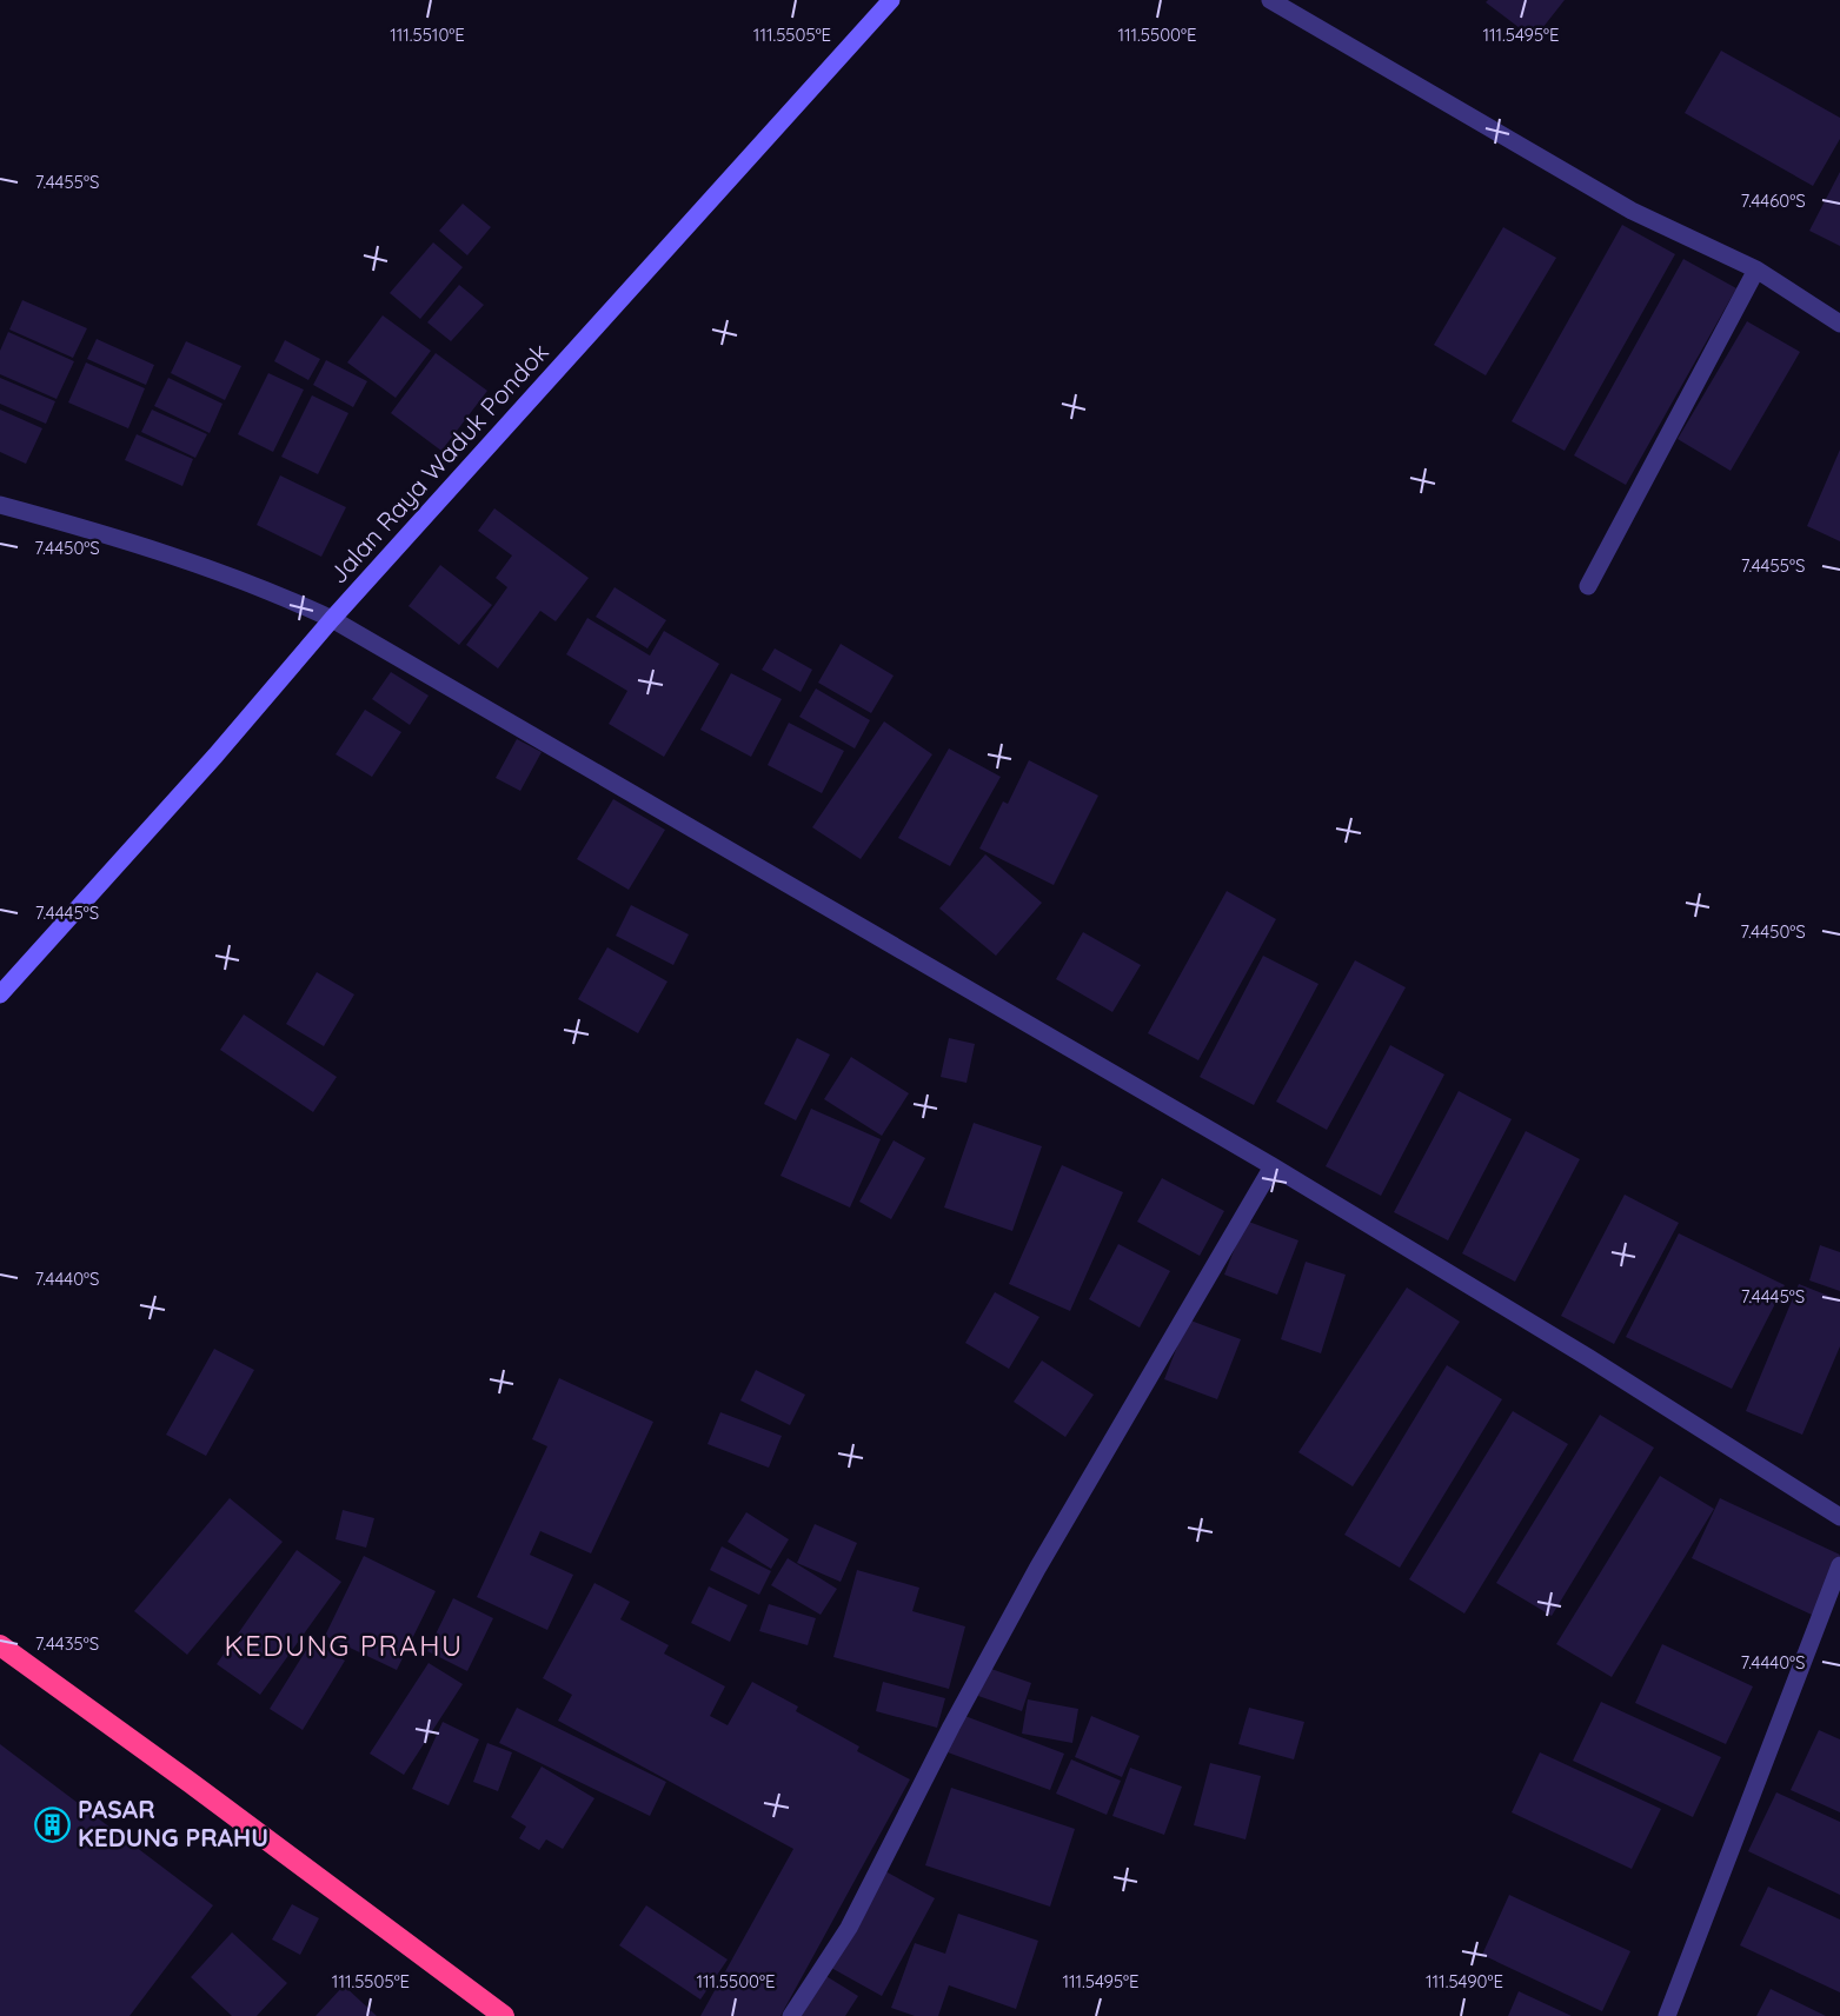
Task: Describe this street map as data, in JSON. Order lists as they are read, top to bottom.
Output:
{
  "streets": {
    "street": ["Jalan Raya Waduk Pondok"]
  },
  "districts": ["KEDUNG PRAHU"],
  "places": {
    "building": ["PASAR KEDUNG PRAHU"]
  },
  "coordinates": [
    "111.5510°E",
    "111.5505°E",
    "111.5500°E",
    "111.5495°E",
    "7.4455°S",
    "7.4460°S",
    "7.4450°S",
    "7.4445°S",
    "7.4440°S",
    "7.4435°S",
    "111.5490°E"
  ]
}
